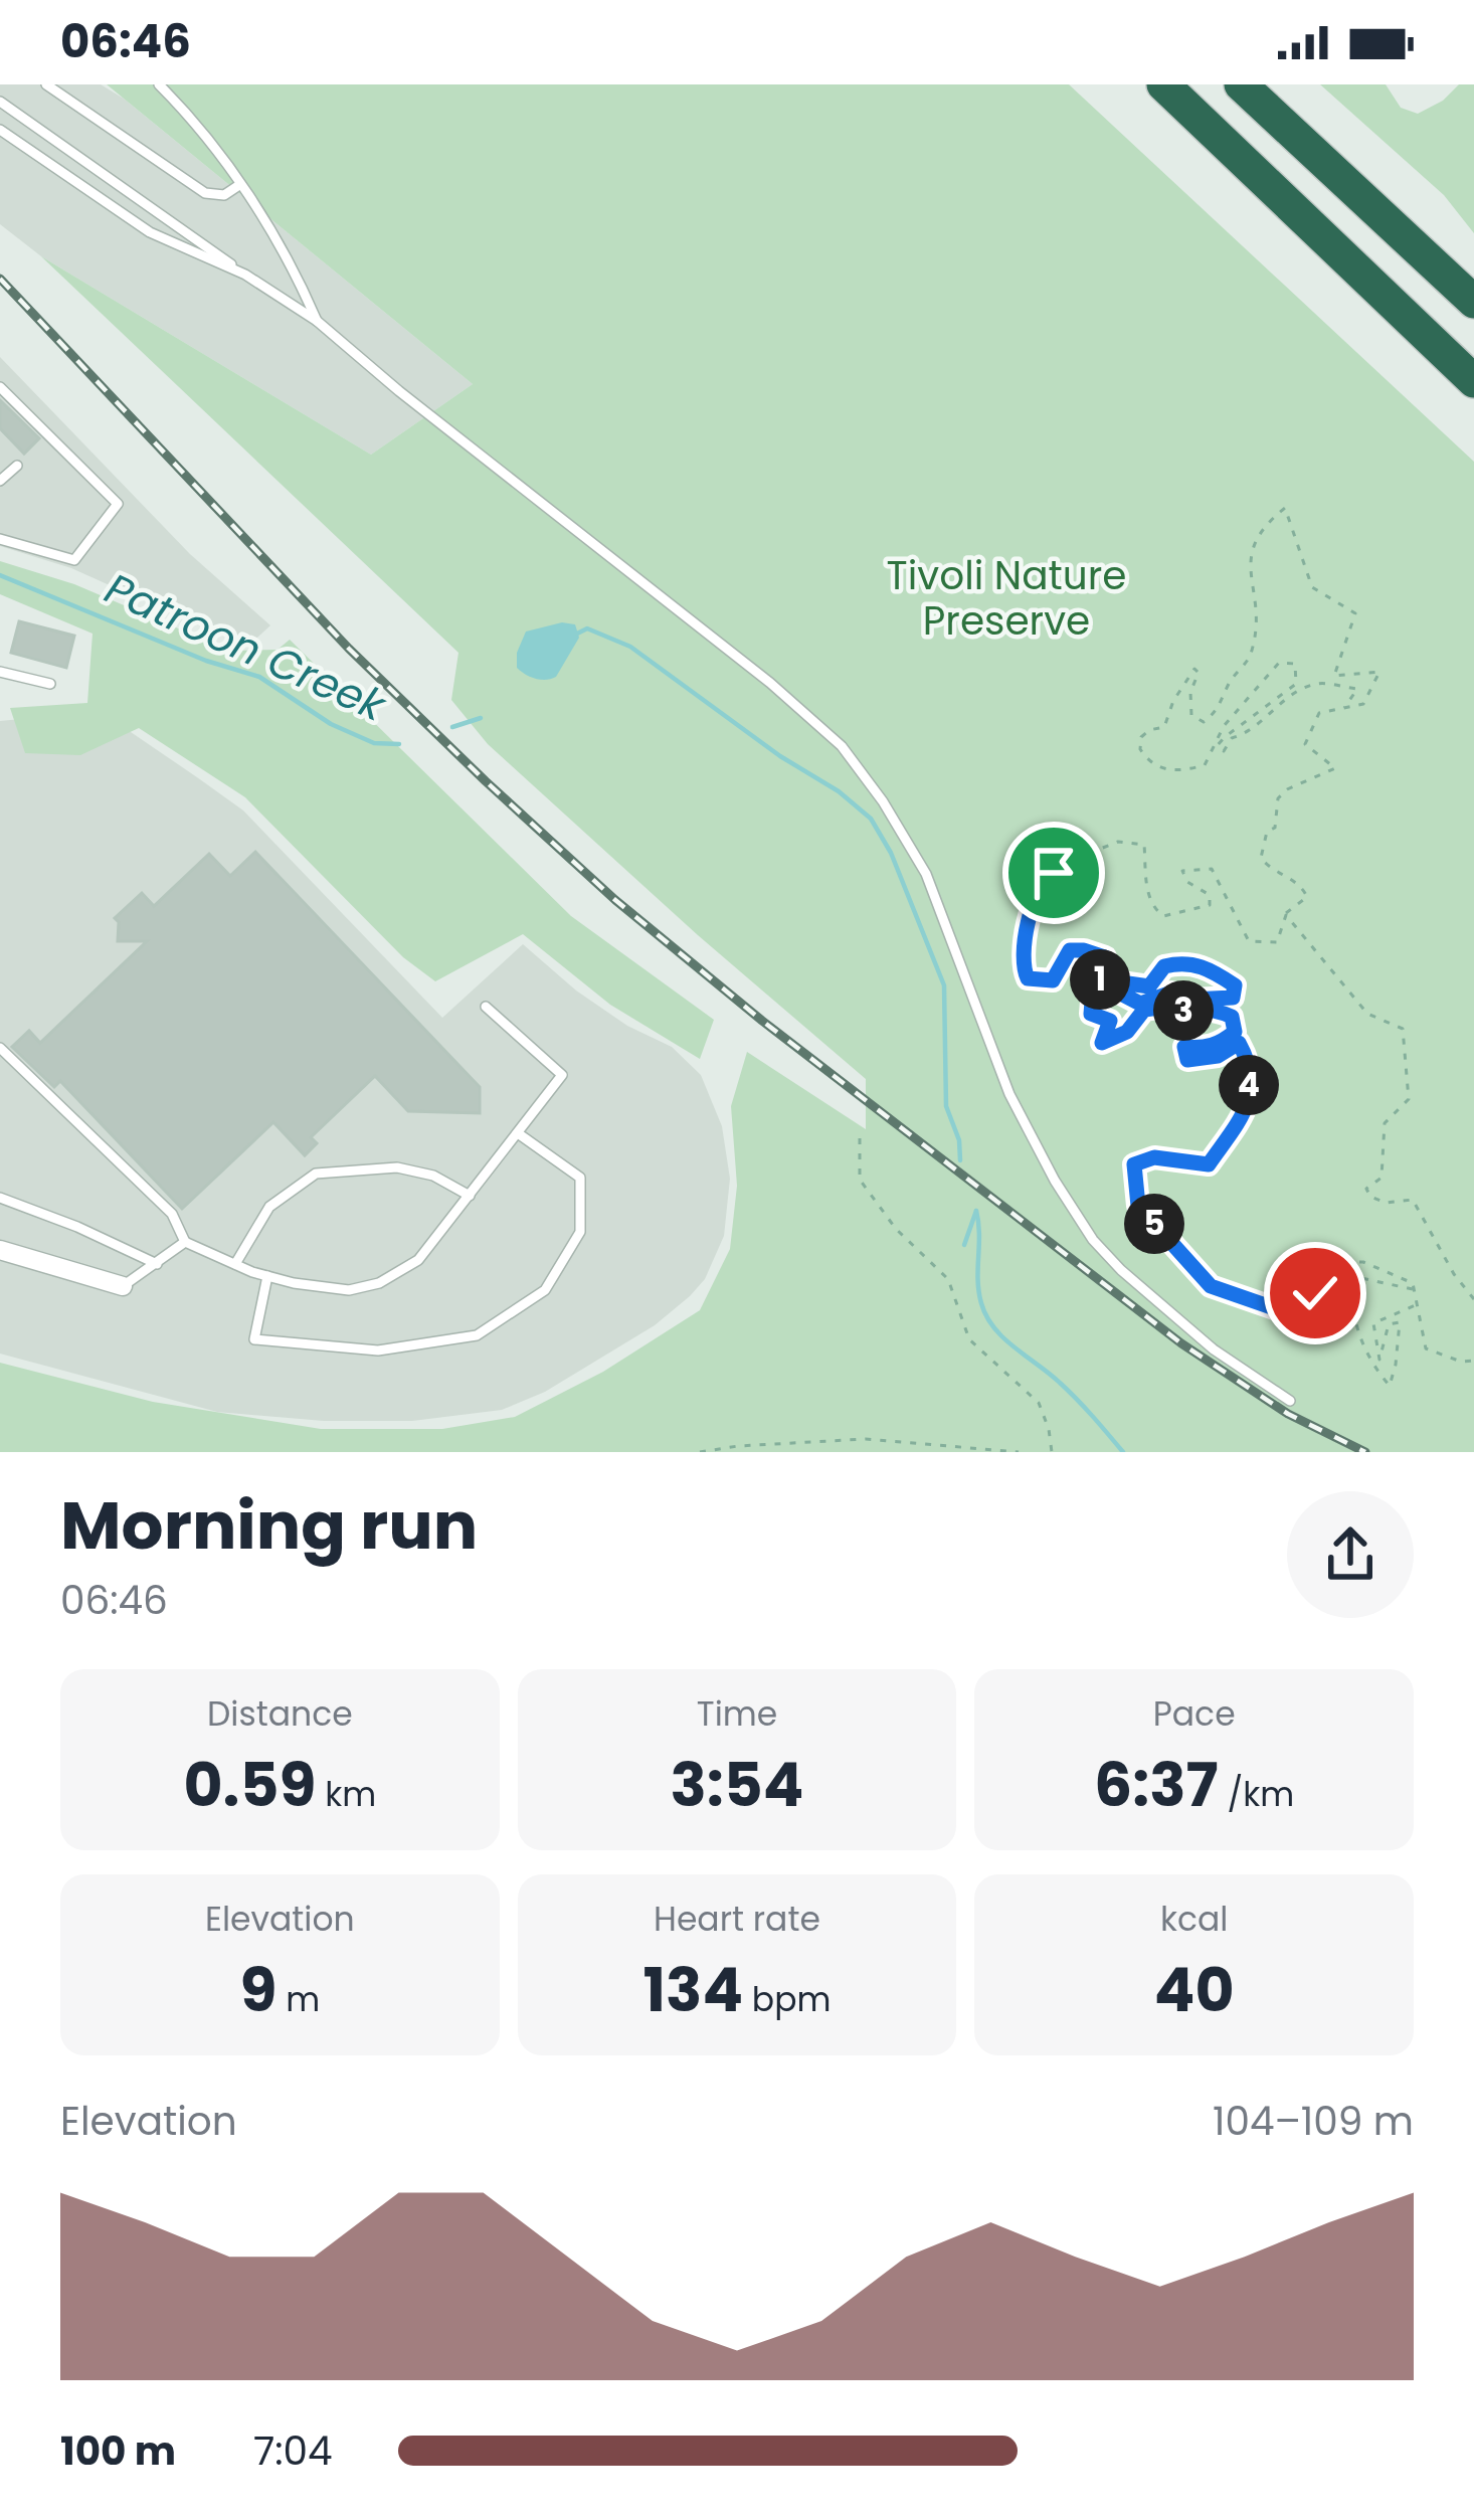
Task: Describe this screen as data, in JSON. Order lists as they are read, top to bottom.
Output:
{
  "water": ["Patroon Creek"],
  "parks": ["Tivoli Nature Preserve"],
  "page": {
    "status": "06:46",
    "pins": [
      "1",
      "3",
      "4",
      "5"
    ],
    "heading": ["Morning run", "06:46"],
    "stats": [
      ["Distance", "0.59 km"],
      ["Time", "3:54"],
      ["Pace", "6:37 /km"],
      ["Elevation", "9 m"],
      ["Heart rate", "134 bpm"],
      ["kcal", "40"]
    ],
    "chart": ["Elevation", "104–109 m"],
    "list": [
      {
        "name": "100 m",
        "note": "7:04"
      }
    ]
  }
}
